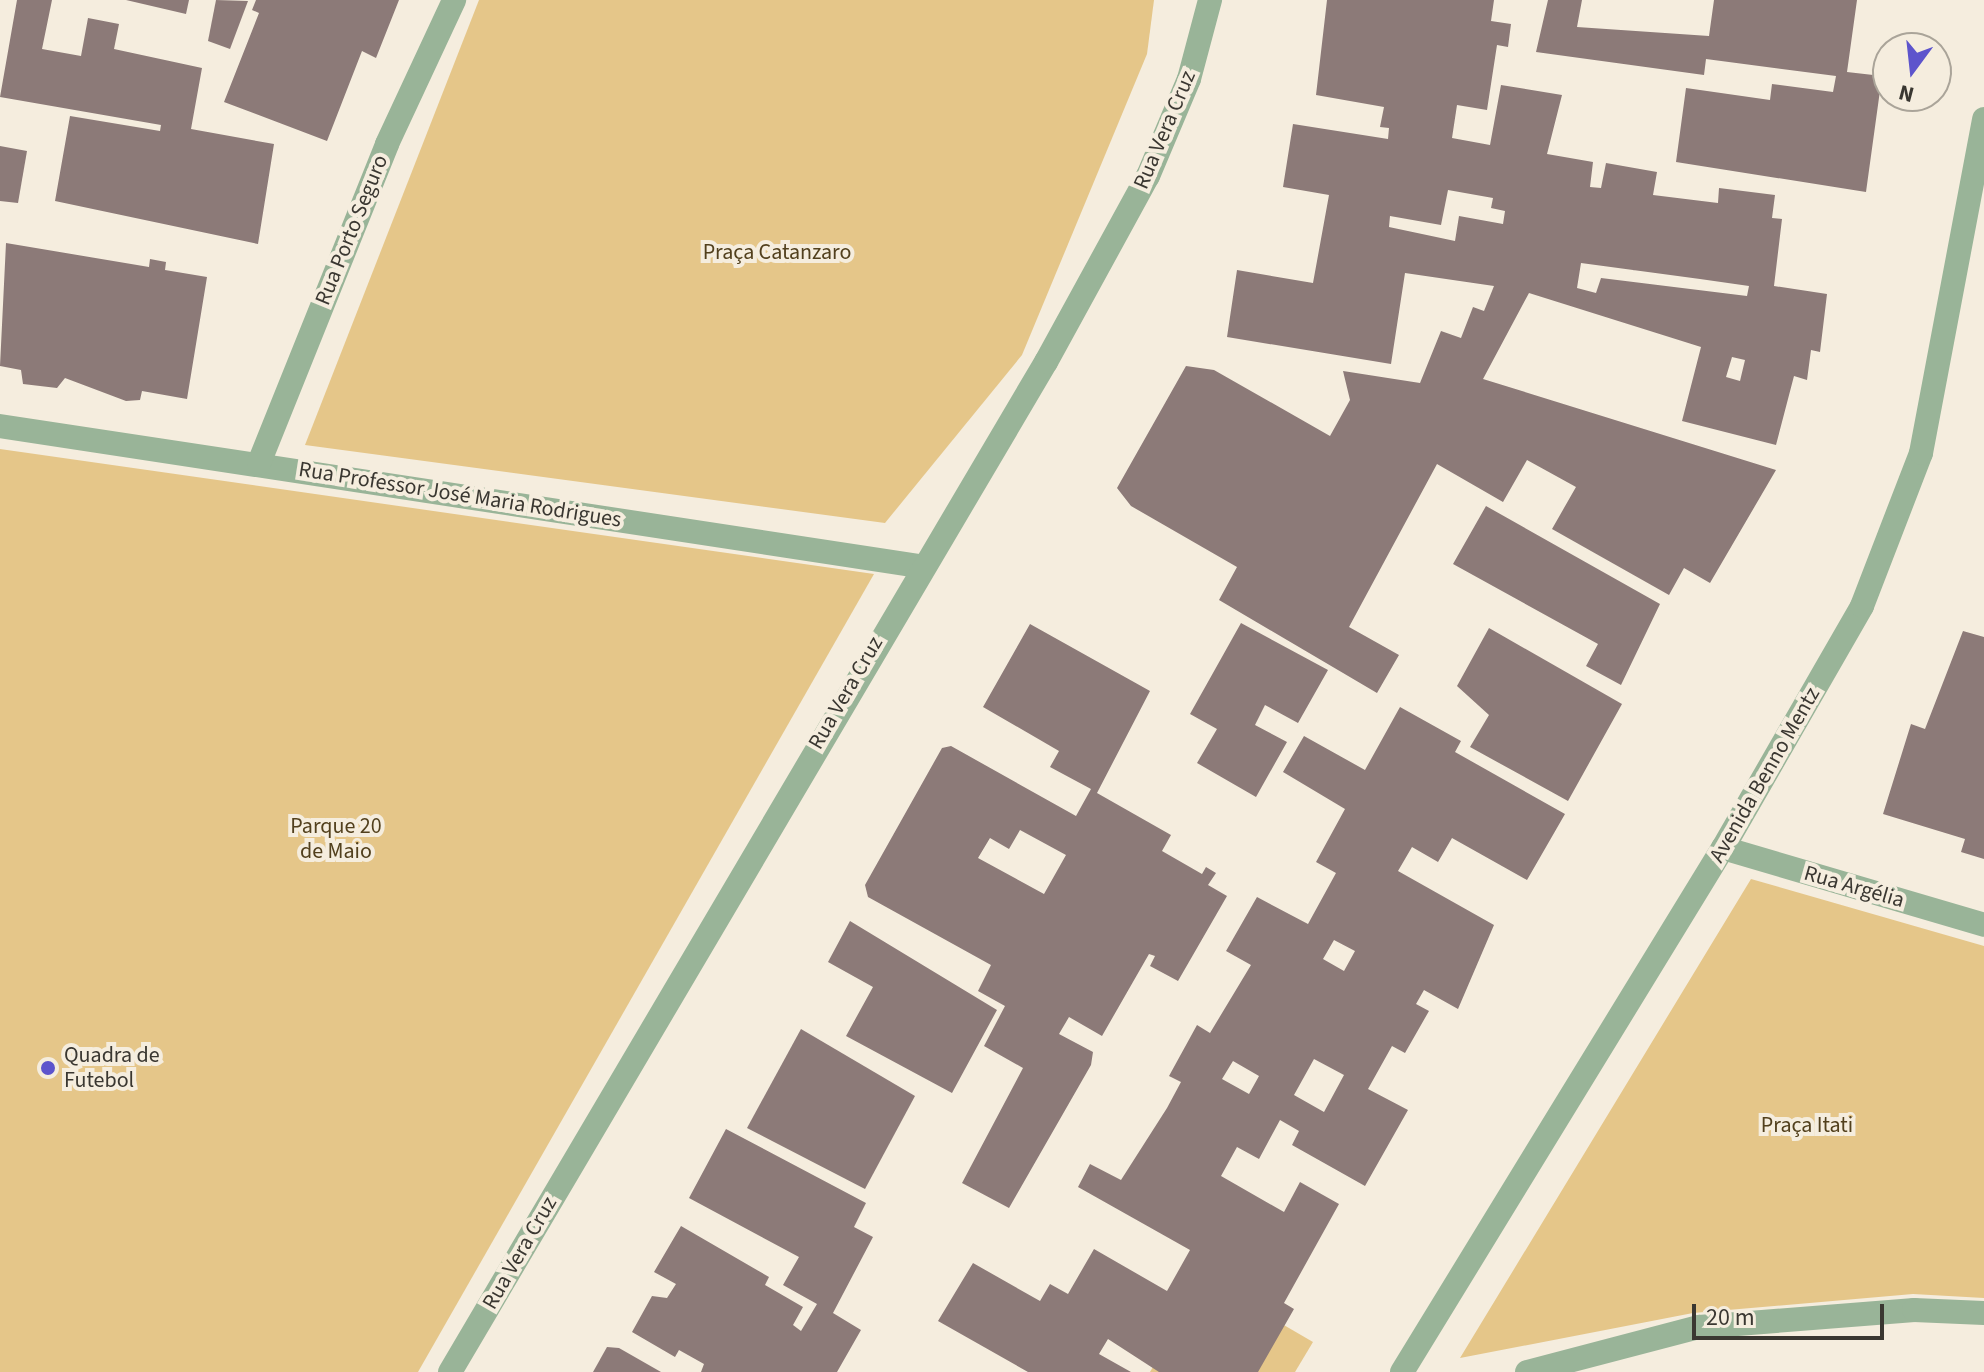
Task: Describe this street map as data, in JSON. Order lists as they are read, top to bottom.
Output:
{
  "streets": {
    "street": [
      "Rua Vera Cruz",
      "Rua Porto Seguro",
      "Rua Professor José Maria Rodrigues",
      "Avenida Benno Mentz",
      "Rua Argélia"
    ]
  },
  "crossings": [
    ["Rua Vera Cruz", "Rua Professor José Maria Rodrigues"],
    ["Rua Porto Seguro", "Rua Professor José Maria Rodrigues"],
    ["Avenida Benno Mentz", "Rua Argélia"]
  ],
  "parks": ["Praça Catanzaro", "Parque 20 de Maio", "Praça Itati"],
  "places": ["Quadra de Futebol"],
  "scale_bar": "20 m",
  "north": "bottom"
}
